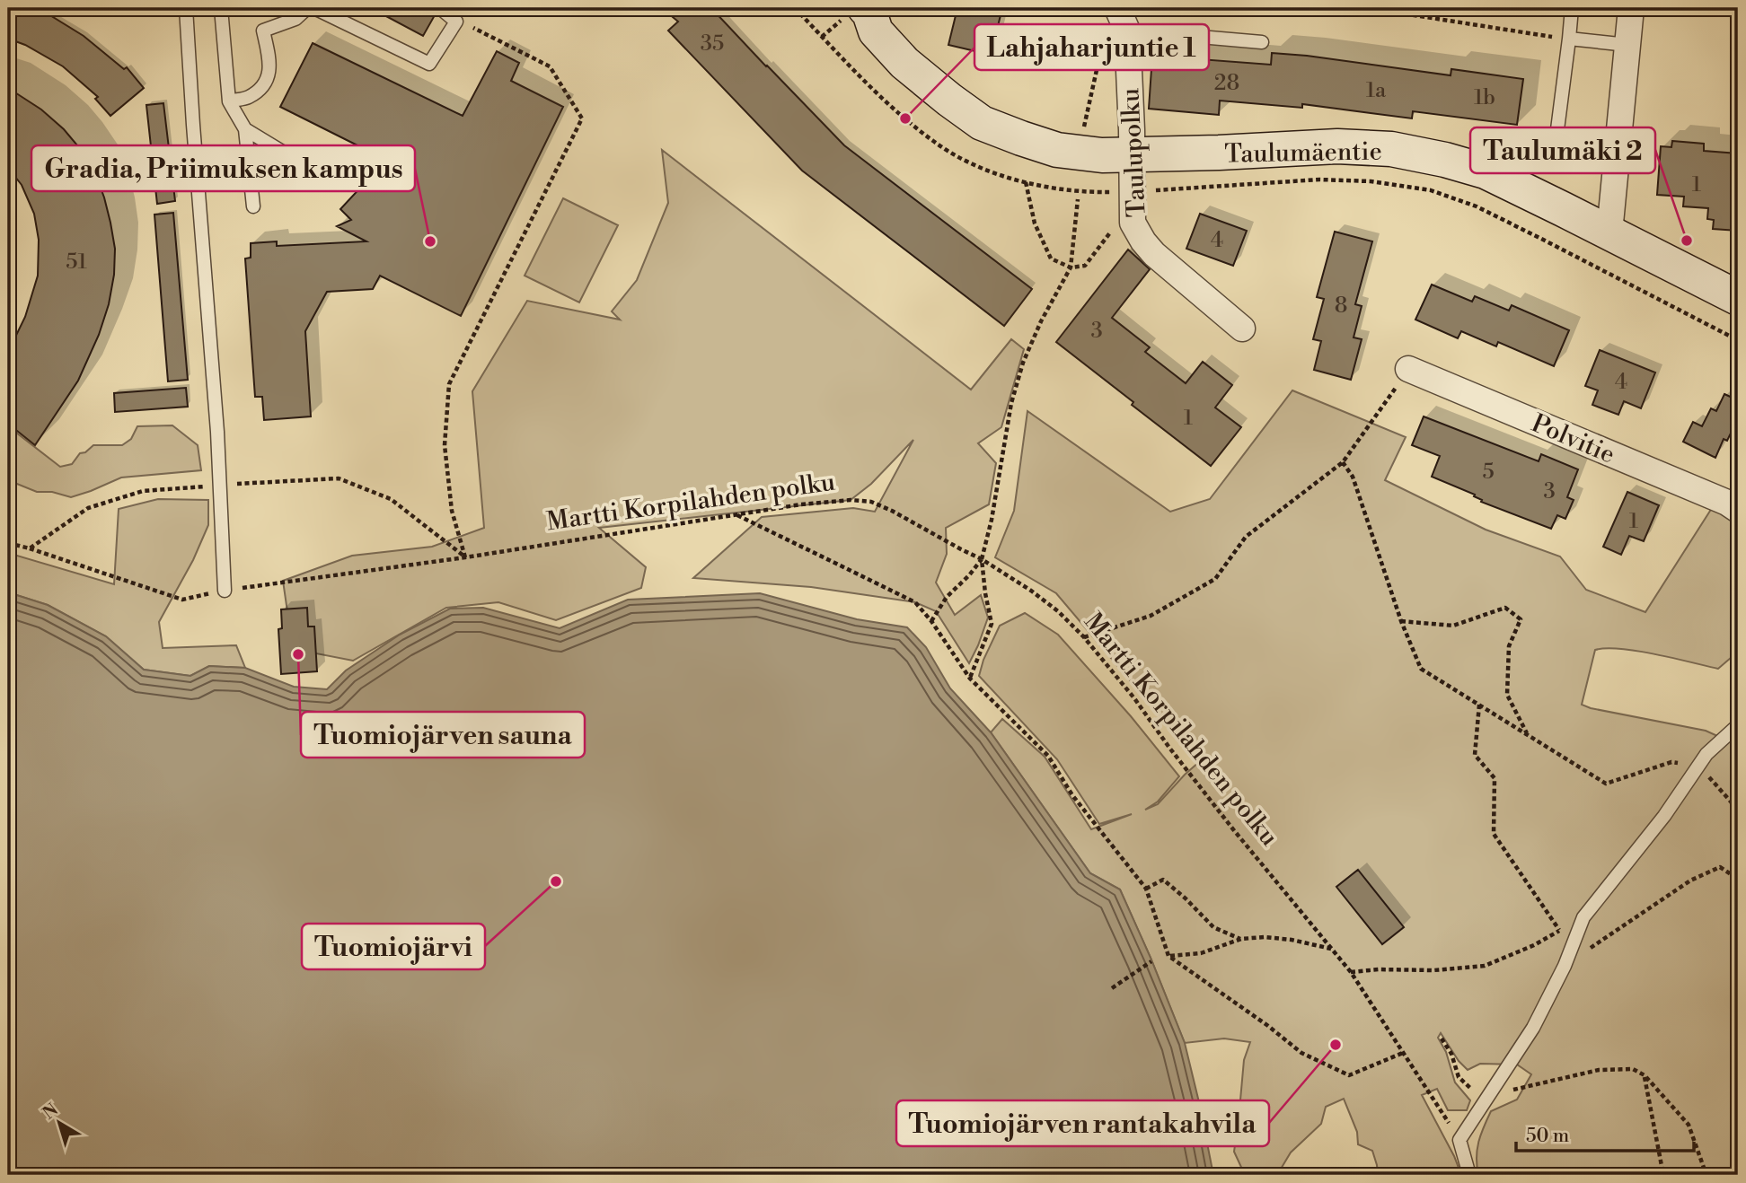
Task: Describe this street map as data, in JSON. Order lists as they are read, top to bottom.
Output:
{
  "streets": {
    "main road": ["Taulumäentie"],
    "street": ["Taulupolku", "Polvitie"],
    "path": ["Martti Korpilahden polku"]
  },
  "crossings": [
    ["Taulumäentie", "Taulupolku"]
  ],
  "places": [
    "Lahjaharjuntie 1",
    "Taulumäki 2",
    "Gradia, Priimuksen kampus",
    "Tuomiojärven sauna",
    "Tuomiojärvi",
    "Tuomiojärven rantakahvila"
  ],
  "house_numbers": [
    "35",
    "28",
    "1a",
    "1b",
    "1",
    "4",
    "51",
    "8",
    "3",
    "4",
    "1",
    "5",
    "3",
    "1"
  ],
  "scale_bar": "50 m",
  "north": "top left"
}
